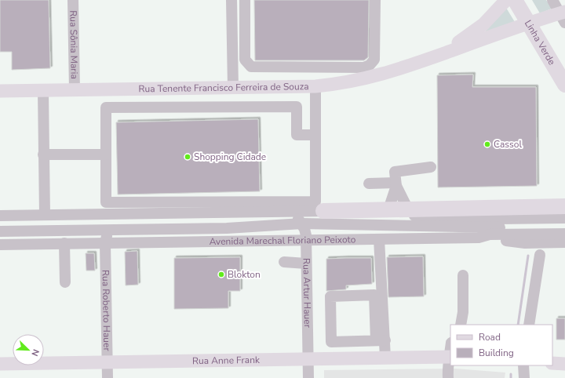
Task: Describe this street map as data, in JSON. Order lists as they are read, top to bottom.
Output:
{
  "streets": {
    "highway": ["Linha Verde"],
    "main road": ["Rua Tenente Francisco Ferreira de Souza", "Rua Anne Frank"],
    "street": [
      "Rua Sônia Maria",
      "Avenida Marechal Floriano Peixoto",
      "Rua Artur Hauer",
      "Rua Roberto Hauer"
    ]
  },
  "crossings": [
    ["Linha Verde", "Rua Tenente Francisco Ferreira de Souza"],
    ["Rua Sônia Maria", "Rua Tenente Francisco Ferreira de Souza"],
    ["Avenida Marechal Floriano Peixoto", "Rua Artur Hauer"],
    ["Avenida Marechal Floriano Peixoto", "Rua Roberto Hauer"],
    ["Rua Artur Hauer", "Rua Anne Frank"],
    ["Rua Roberto Hauer", "Rua Anne Frank"]
  ],
  "places": ["Cassol", "Shopping Cidade", "Blokton"],
  "legend": ["Road", "Building"],
  "north": "bottom right"
}
